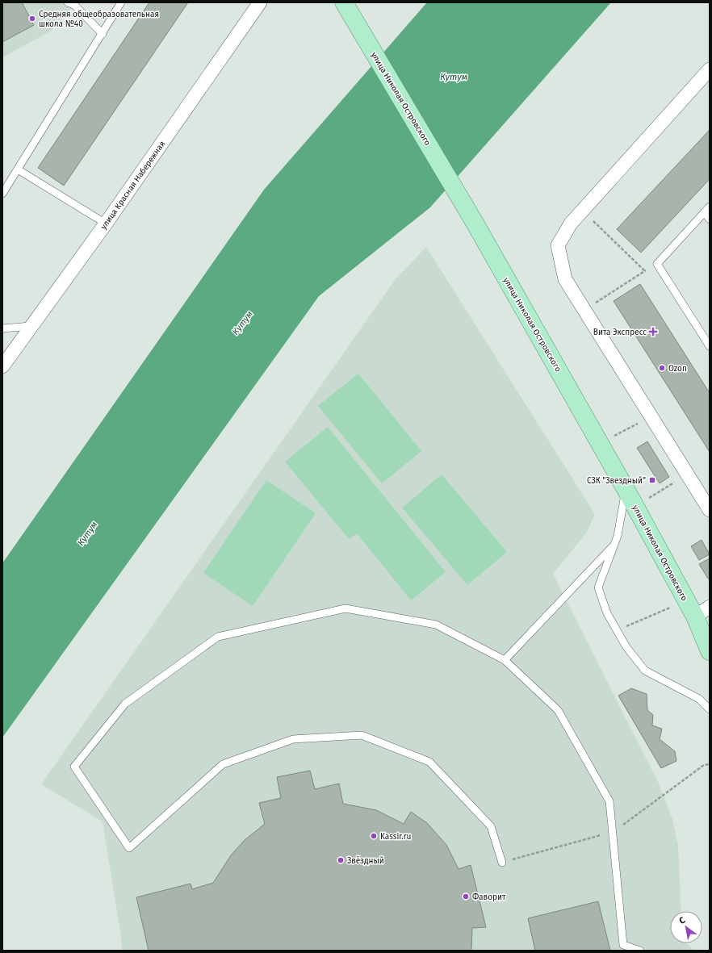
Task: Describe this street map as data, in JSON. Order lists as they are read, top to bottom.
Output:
{
  "streets": {
    "main road": ["улица Николая Островского"],
    "street": ["улица Красная Набережная"]
  },
  "water": ["Кутум"],
  "places": {
    "other": [
      "Средняя общеобразовательная школа №40",
      "Ozon",
      "Kassir.ru",
      "Звёздный",
      "Фаворит"
    ],
    "health": ["Вита Экспресс"],
    "transit": ["СЗК \"Звездный\""]
  },
  "north": "top left"
}
